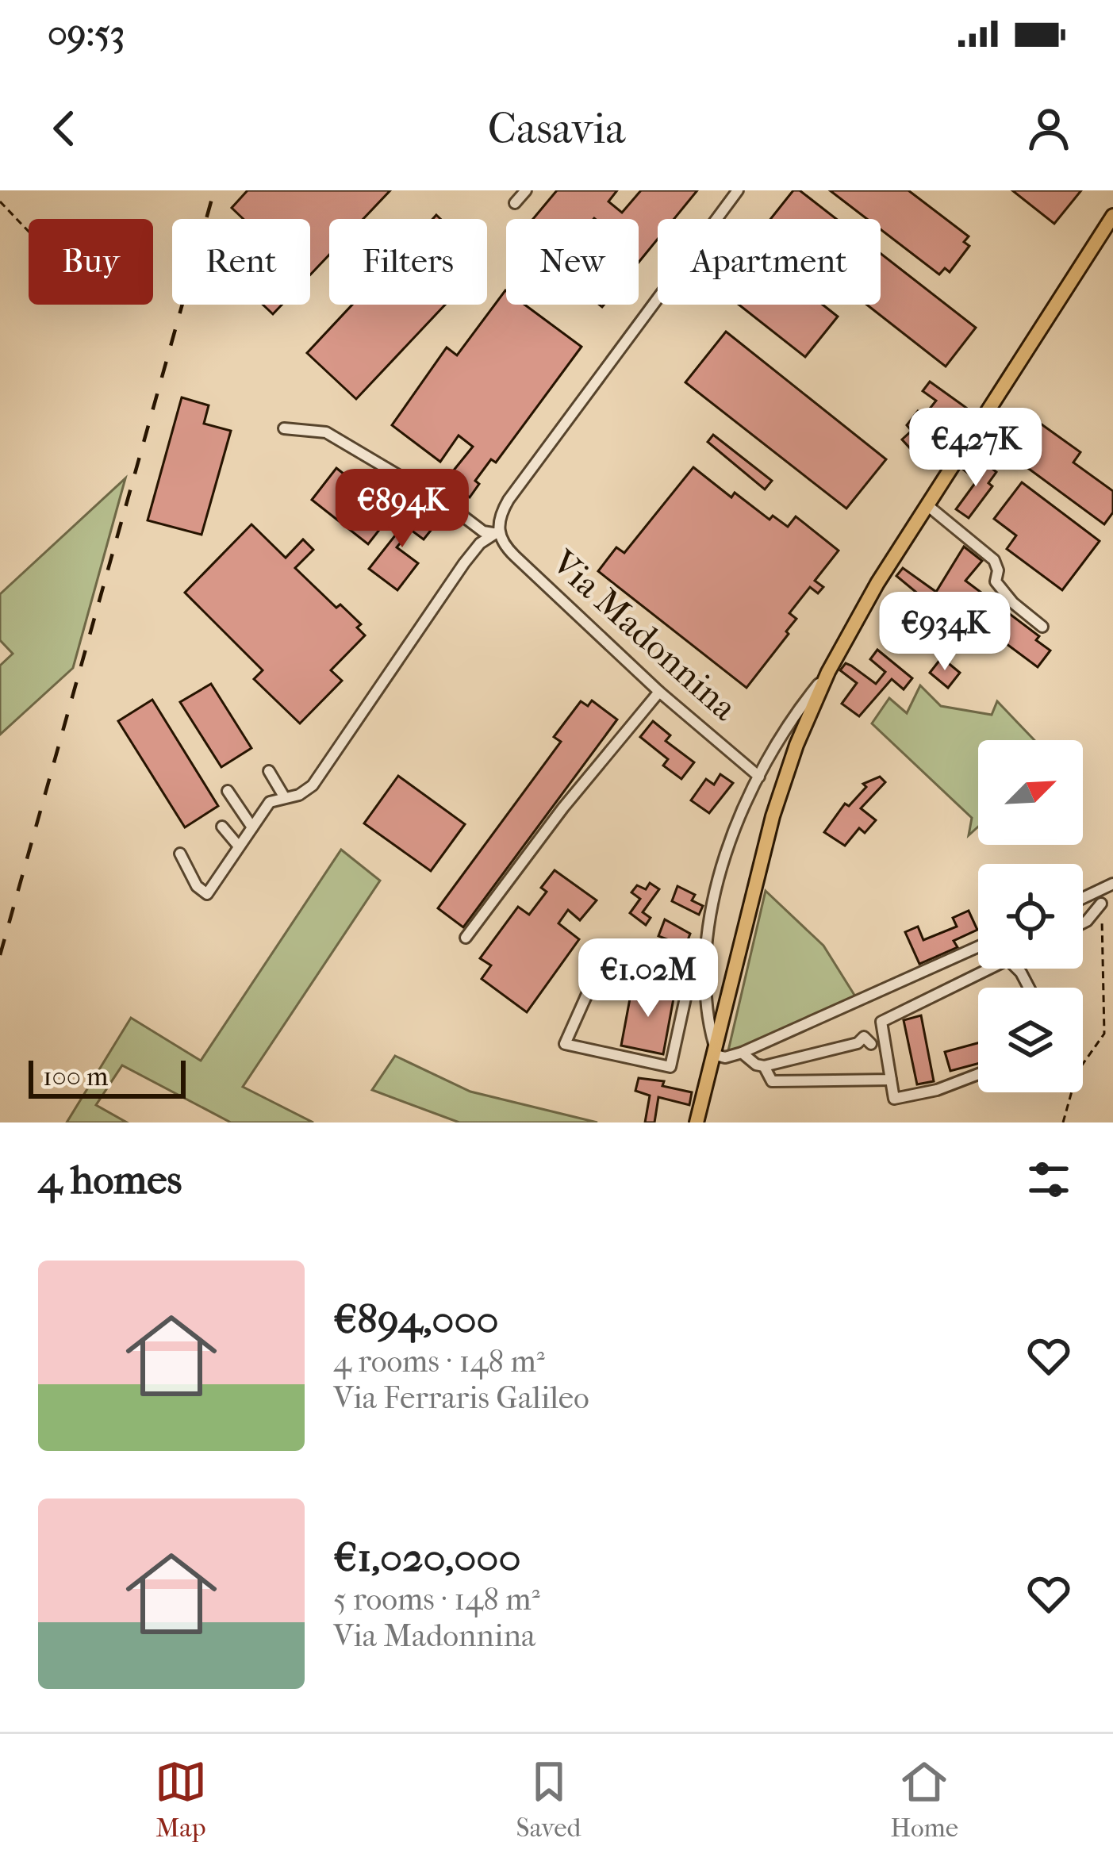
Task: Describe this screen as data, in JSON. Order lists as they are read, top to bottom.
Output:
{
  "streets": {
    "street": ["Via Madonnina"]
  },
  "scale_bar": "100 m",
  "north": "top right",
  "page": {
    "status": "09:53",
    "header": "Casavia",
    "chip": [
      "Buy",
      "Rent",
      "Filters",
      "New",
      "Apartment"
    ],
    "price": [
      "€427K",
      "€894K",
      "€934K",
      "€1.02M"
    ],
    "scale": "100 m",
    "heading": "4 homes",
    "list": [
      {
        "name": "€894,000",
        "note": "4 rooms · 148 m² · Via Ferraris Galileo"
      },
      {
        "name": "€1,020,000",
        "note": "5 rooms · 148 m² · Via Madonnina"
      }
    ],
    "tabs": ["Map", "Saved", "Home"]
  }
}
